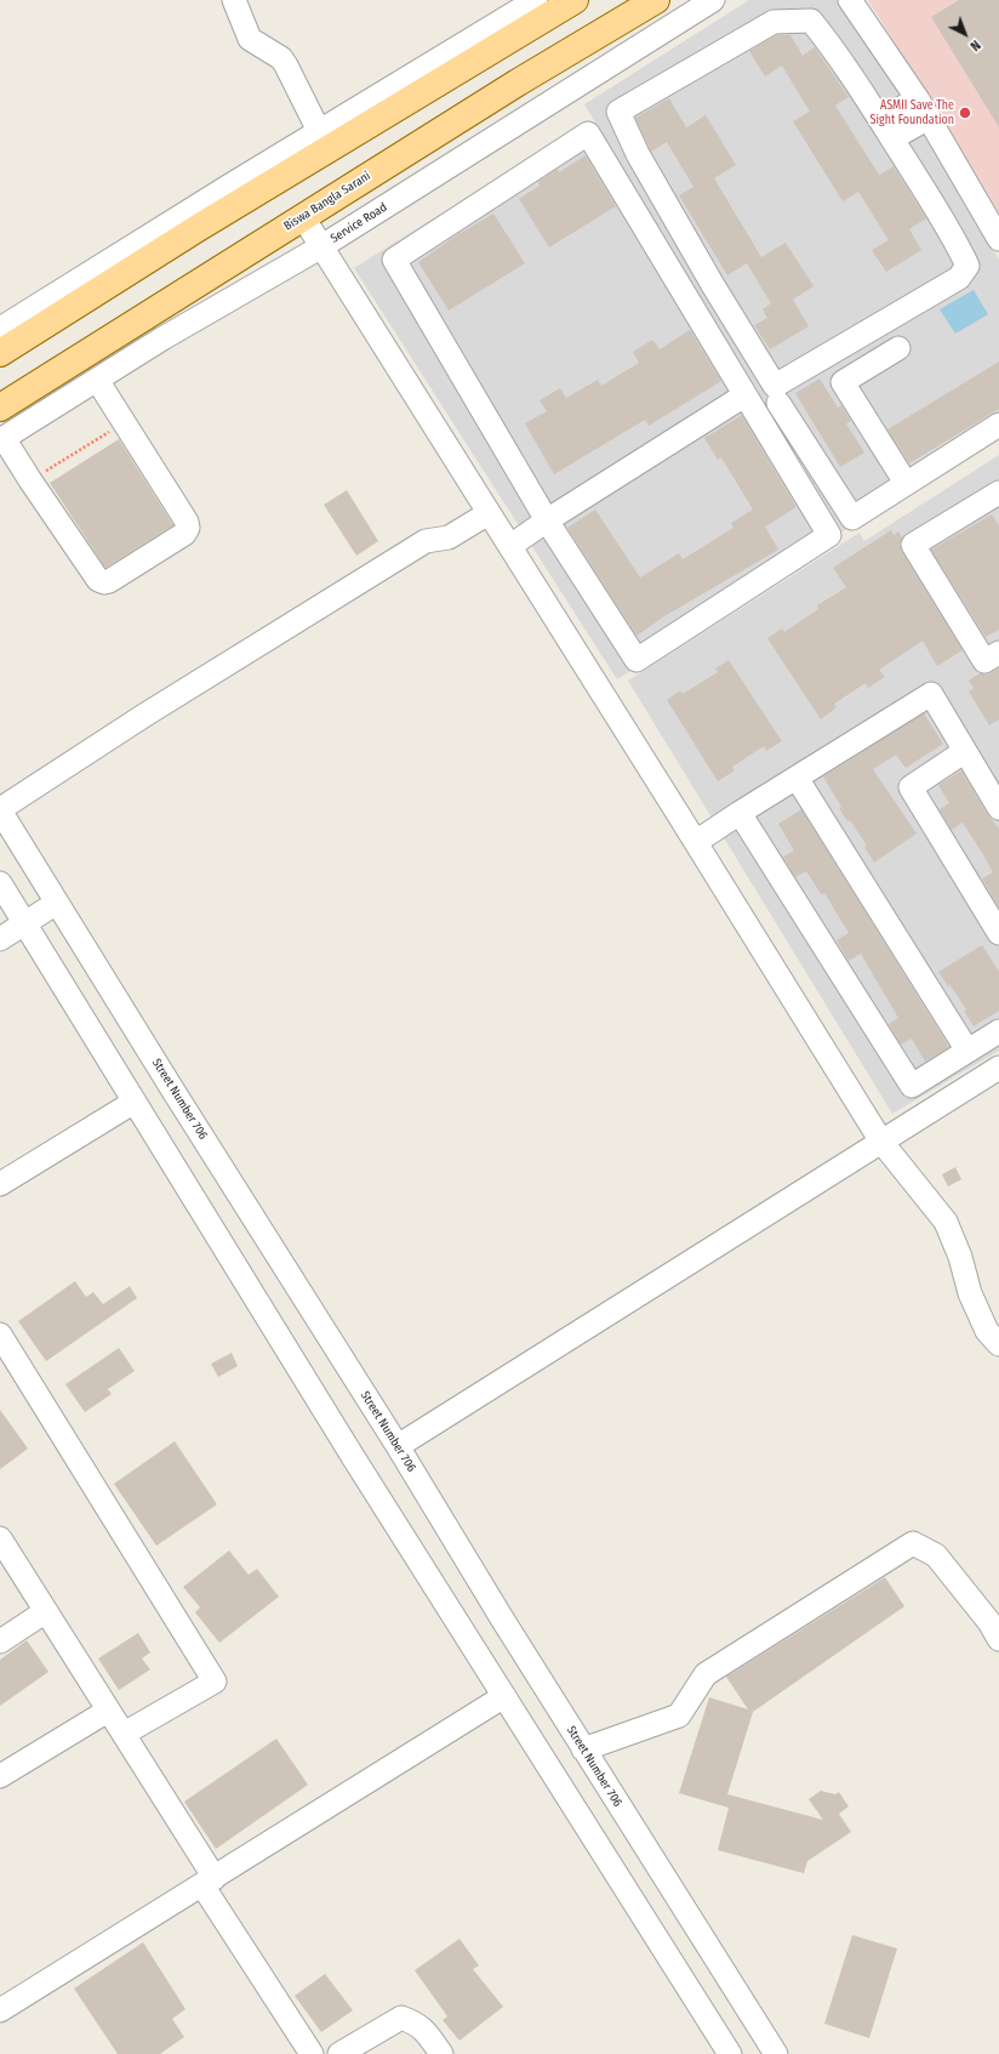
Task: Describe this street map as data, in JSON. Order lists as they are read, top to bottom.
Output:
{
  "streets": {
    "main road": ["Biswa Bangla Sarani"],
    "street": ["Service Road", "Street Number 706"]
  },
  "places": ["ASMII Save The Sight Foundation"],
  "north": "bottom right"
}
